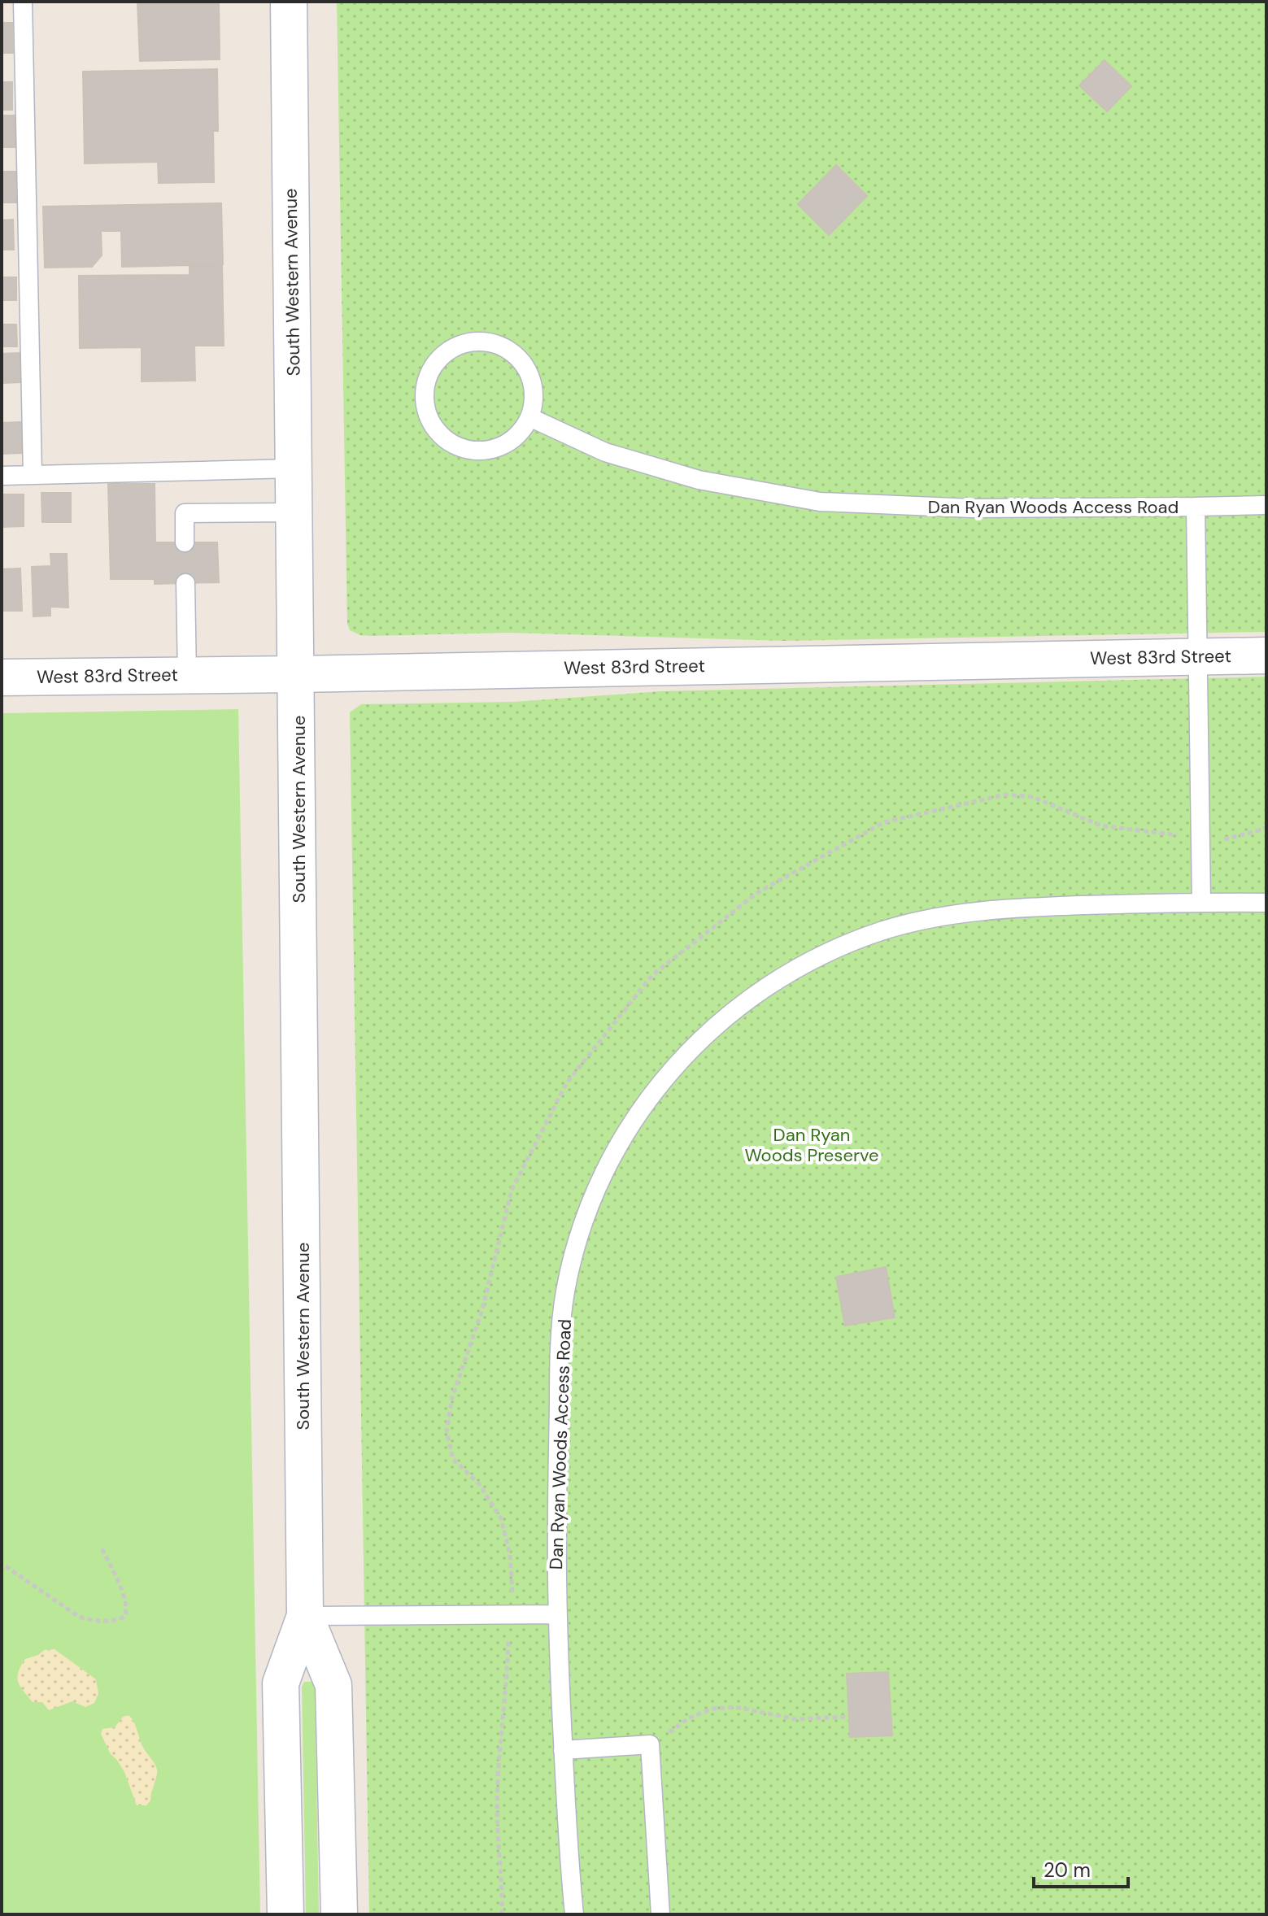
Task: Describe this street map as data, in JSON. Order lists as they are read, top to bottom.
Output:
{
  "streets": {
    "main road": ["South Western Avenue", "West 83rd Street"],
    "lane": ["Dan Ryan Woods Access Road"]
  },
  "crossings": [
    ["South Western Avenue", "West 83rd Street"],
    ["Dan Ryan Woods Access Road", "West 83rd Street"]
  ],
  "parks": ["Dan Ryan Woods Preserve"],
  "scale_bar": "20 m"
}
